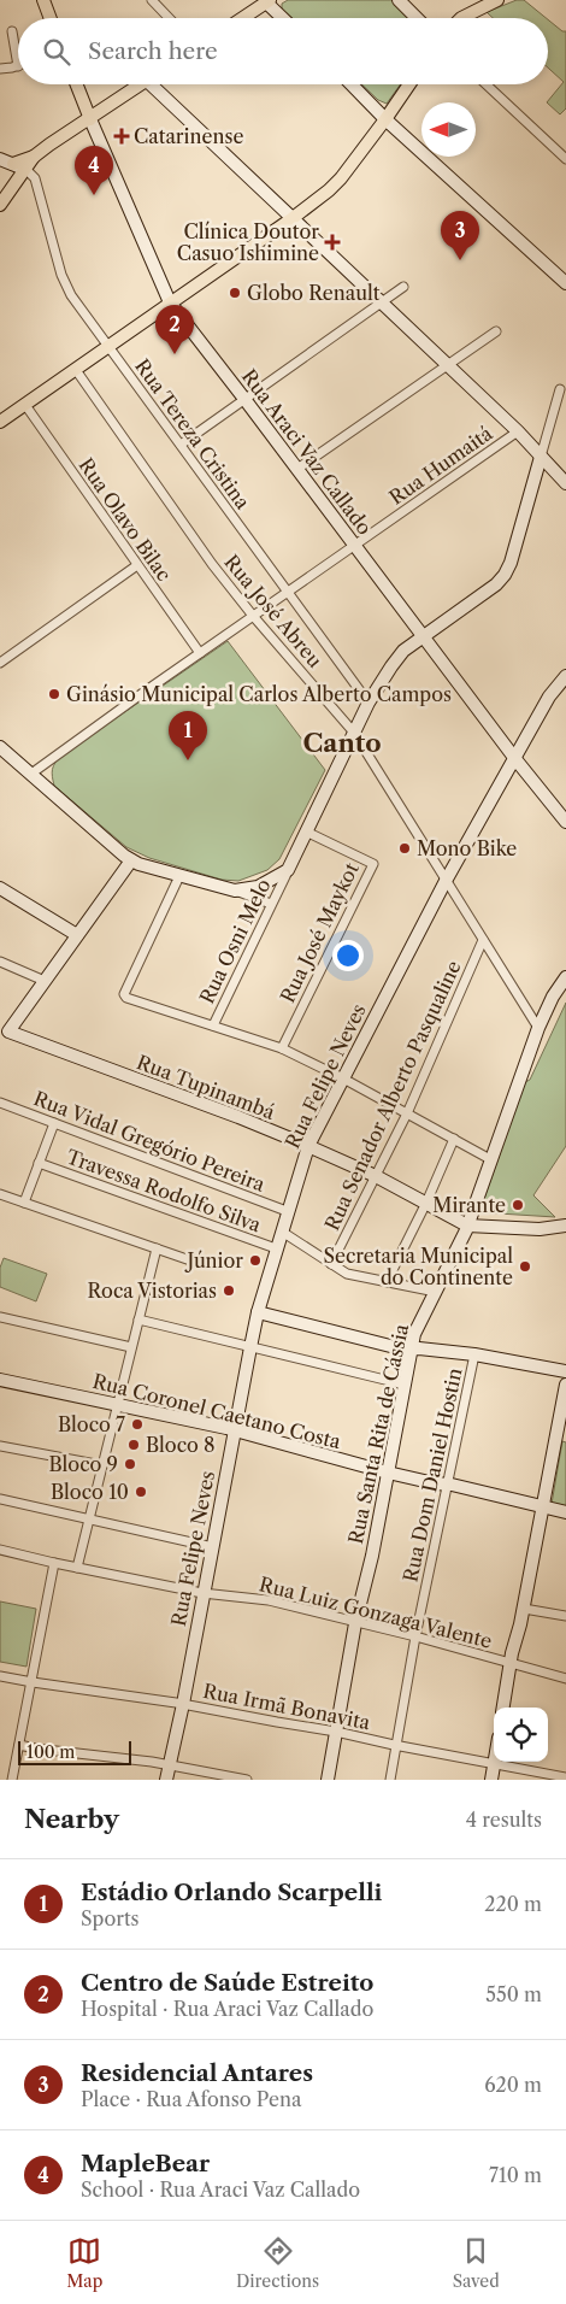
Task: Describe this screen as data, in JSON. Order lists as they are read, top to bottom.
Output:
{
  "streets": {
    "main road": ["Rua Araci Vaz Callado"],
    "street": [
      "Rua Tereza Cristina",
      "Rua Humaitá",
      "Rua Olavo Bilac",
      "Rua José Abreu",
      "Rua José Maykot",
      "Rua Osni Melo",
      "Rua Felipe Neves",
      "Rua Tupinambá",
      "Rua Senador Alberto Pasqualine",
      "Rua Vidal Gregório Pereira",
      "Travessa Rodolfo Silva",
      "Rua Coronel Caetano Costa",
      "Rua Santa Rita de Cássia",
      "Rua Dom Daniel Hostin",
      "Rua Luiz Gonzaga Valente",
      "Rua Irmã Bonavita"
    ]
  },
  "crossings": [
    ["Rua Tereza Cristina", "Rua Humaitá"],
    ["Rua Araci Vaz Callado", "Rua Humaitá"],
    ["Rua Araci Vaz Callado", "Rua Felipe Neves"],
    ["Rua Humaitá", "Rua Olavo Bilac"],
    ["Rua Humaitá", "Rua José Abreu"],
    ["Rua José Abreu", "Rua Felipe Neves"],
    ["Rua José Abreu", "Rua Senador Alberto Pasqualine"],
    ["Rua José Abreu", "Rua Santa Rita de Cássia"],
    ["Rua Felipe Neves", "Rua Tupinambá"],
    ["Rua Felipe Neves", "Rua Vidal Gregório Pereira"],
    ["Rua Felipe Neves", "Travessa Rodolfo Silva"],
    ["Rua Felipe Neves", "Rua Coronel Caetano Costa"],
    ["Rua Felipe Neves", "Rua Luiz Gonzaga Valente"],
    ["Rua Felipe Neves", "Rua Irmã Bonavita"],
    ["Rua Tupinambá", "Rua Senador Alberto Pasqualine"],
    ["Rua Tupinambá", "Rua Santa Rita de Cássia"],
    ["Rua Coronel Caetano Costa", "Rua Santa Rita de Cássia"],
    ["Rua Coronel Caetano Costa", "Rua Dom Daniel Hostin"],
    ["Rua Santa Rita de Cássia", "Rua Luiz Gonzaga Valente"],
    ["Rua Santa Rita de Cássia", "Rua Irmã Bonavita"],
    ["Rua Dom Daniel Hostin", "Rua Luiz Gonzaga Valente"],
    ["Rua Dom Daniel Hostin", "Rua Irmã Bonavita"]
  ],
  "districts": ["Canto"],
  "places": {
    "health": ["Catarinense", "Clínica Doutor Casuo Ishimine"],
    "other": [
      "Globo Renault",
      "Ginásio Municipal Carlos Alberto Campos",
      "Mono Bike",
      "Mirante",
      "Júnior",
      "Secretaria Municipal do Continente",
      "Roca Vistorias",
      "Bloco 7",
      "Bloco 8",
      "Bloco 9",
      "Bloco 10"
    ]
  },
  "scale_bar": "100 m",
  "north": "left",
  "page": {
    "search": "Search here",
    "pins": [
      "4",
      "3",
      "2",
      "1"
    ],
    "scale": "100 m",
    "heading": ["Nearby", "4 results"],
    "list": [
      {
        "mark": "1",
        "name": "Estádio Orlando Scarpelli",
        "note": "Sports",
        "value": "220 m"
      },
      {
        "mark": "2",
        "name": "Centro de Saúde Estreito",
        "note": "Hospital · Rua Araci Vaz Callado",
        "value": "550 m"
      },
      {
        "mark": "3",
        "name": "Residencial Antares",
        "note": "Place · Rua Afonso Pena",
        "value": "620 m"
      },
      {
        "mark": "4",
        "name": "MapleBear",
        "note": "School · Rua Araci Vaz Callado",
        "value": "710 m"
      }
    ],
    "nav": ["Map", "Directions", "Saved"]
  }
}
